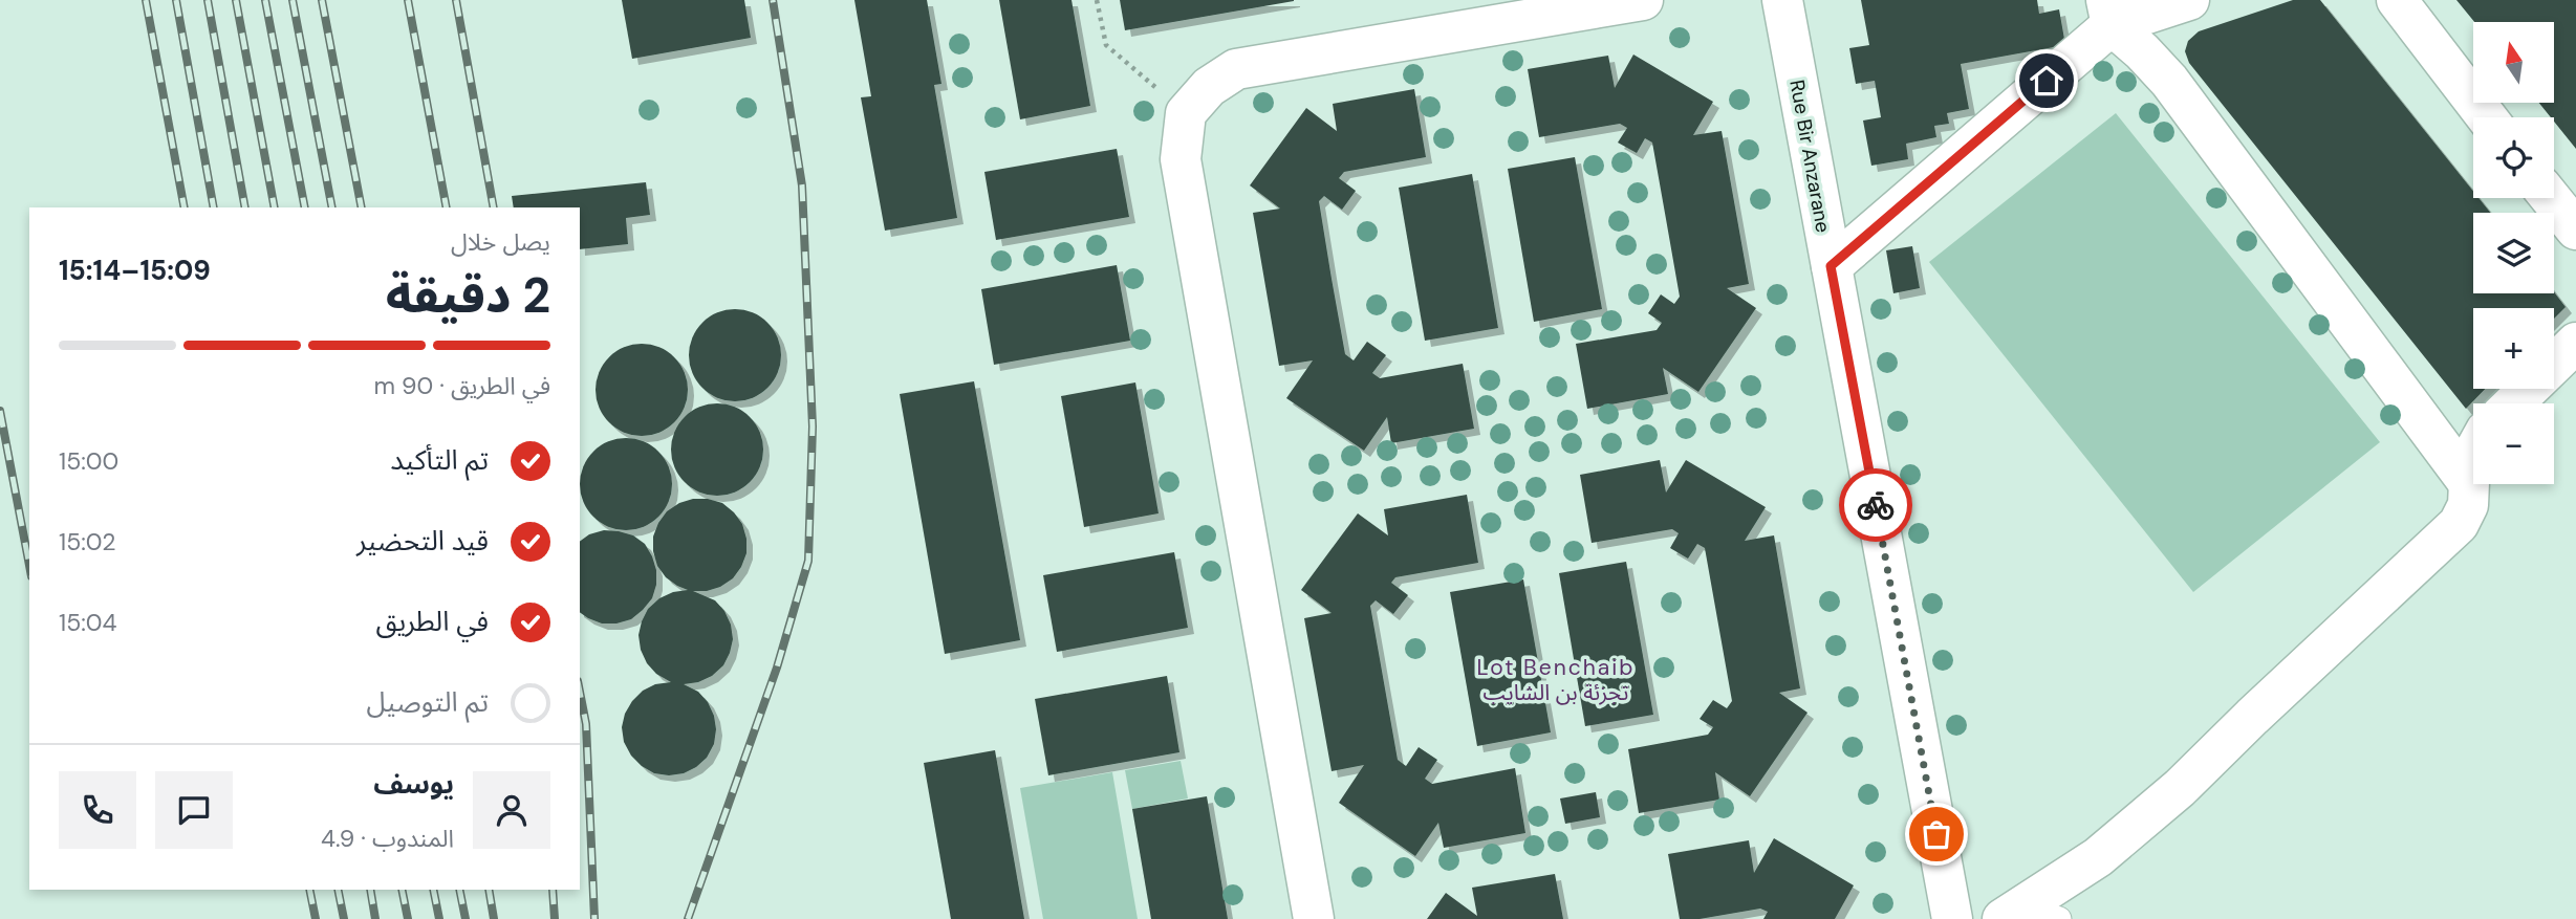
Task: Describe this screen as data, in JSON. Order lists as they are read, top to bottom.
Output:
{
  "streets": {
    "street": ["Rue Bir Anzarane"]
  },
  "districts": ["Lot Benchaib تجزئة بن الشايب"],
  "north": "top",
  "page": {
    "map_buttons": ["+", "−"],
    "heading": ["2 دقيقة", "يصل خلال", "15:09–15:14"],
    "panel": ["يوسف", "المندوب · 4.9"],
    "bar": "في الطريق · 90 m",
    "list": [
      ["تم التأكيد", "15:00"],
      ["قيد التحضير", "15:02"],
      ["في الطريق", "15:04"],
      "تم التوصيل"
    ]
  }
}
